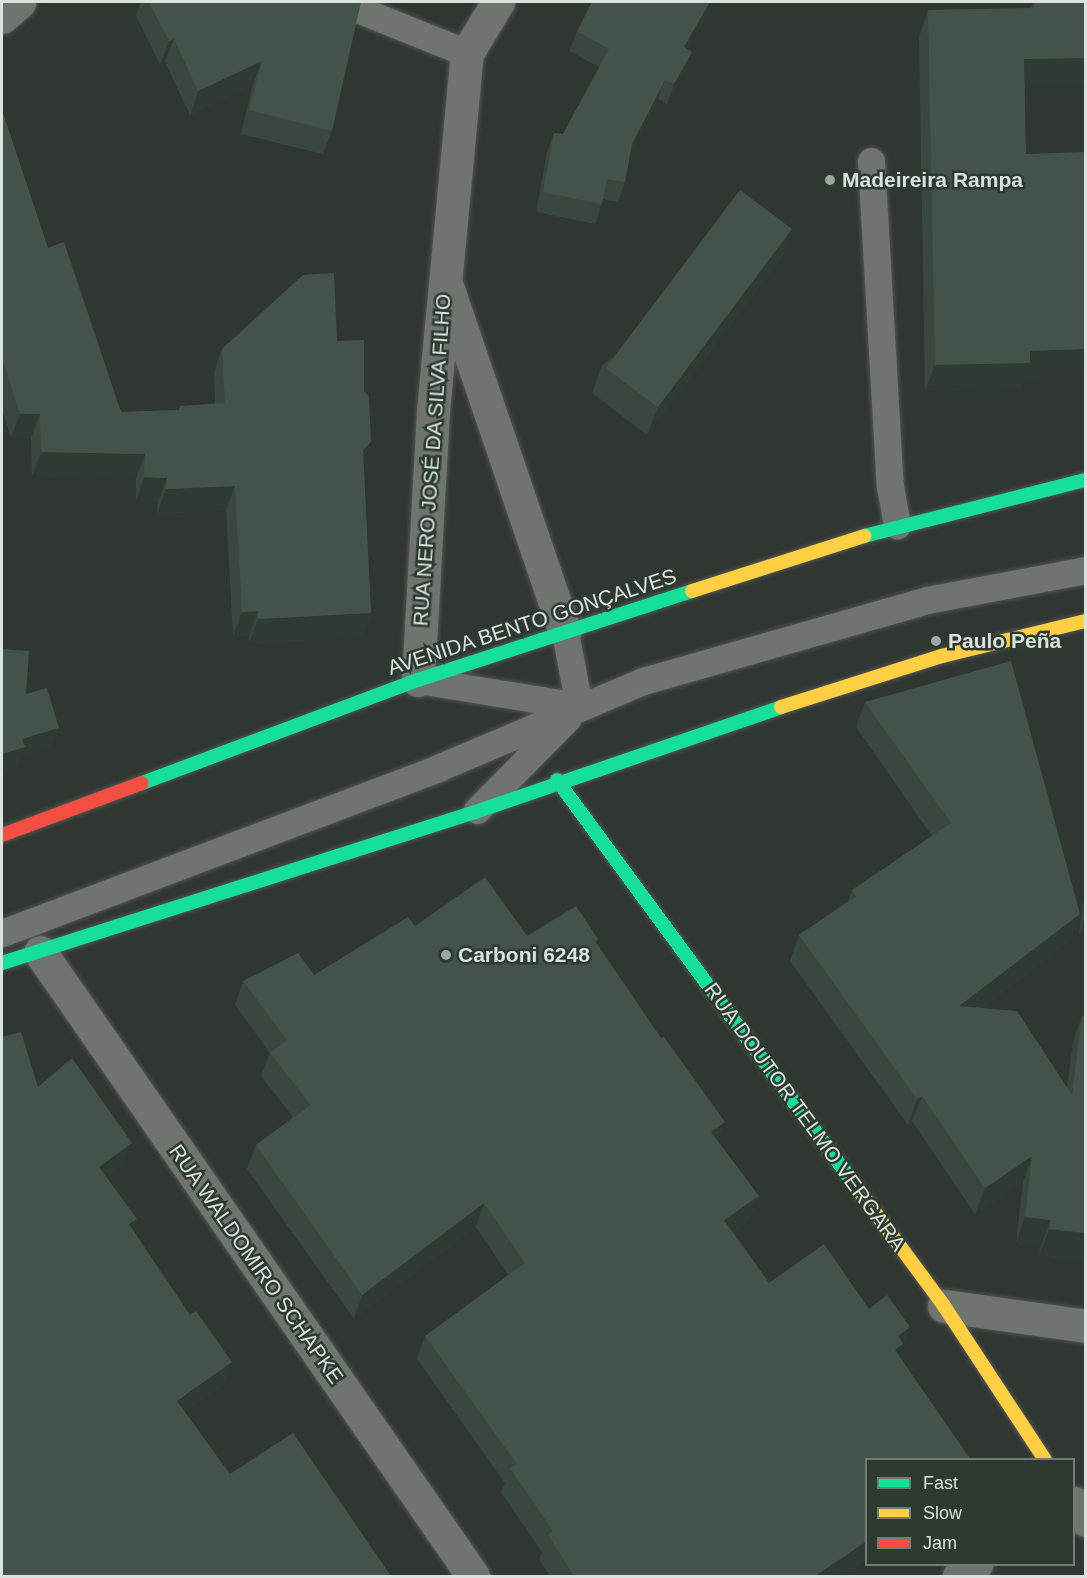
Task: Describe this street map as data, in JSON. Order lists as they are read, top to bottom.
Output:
{
  "streets": {
    "main road": ["AVENIDA BENTO GONÇALVES", "RUA DOUTOR TELMO VERGARA"],
    "street": ["RUA NERO JOSÉ DA SILVA FILHO", "RUA WALDOMIRO SCHAPKE"]
  },
  "crossings": [
    ["RUA NERO JOSÉ DA SILVA FILHO", "AVENIDA BENTO GONÇALVES"]
  ],
  "places": ["Madeireira Rampa", "Paulo Peña", "Carboni 6248"],
  "legend": ["Fast", "Slow", "Jam"]
}
